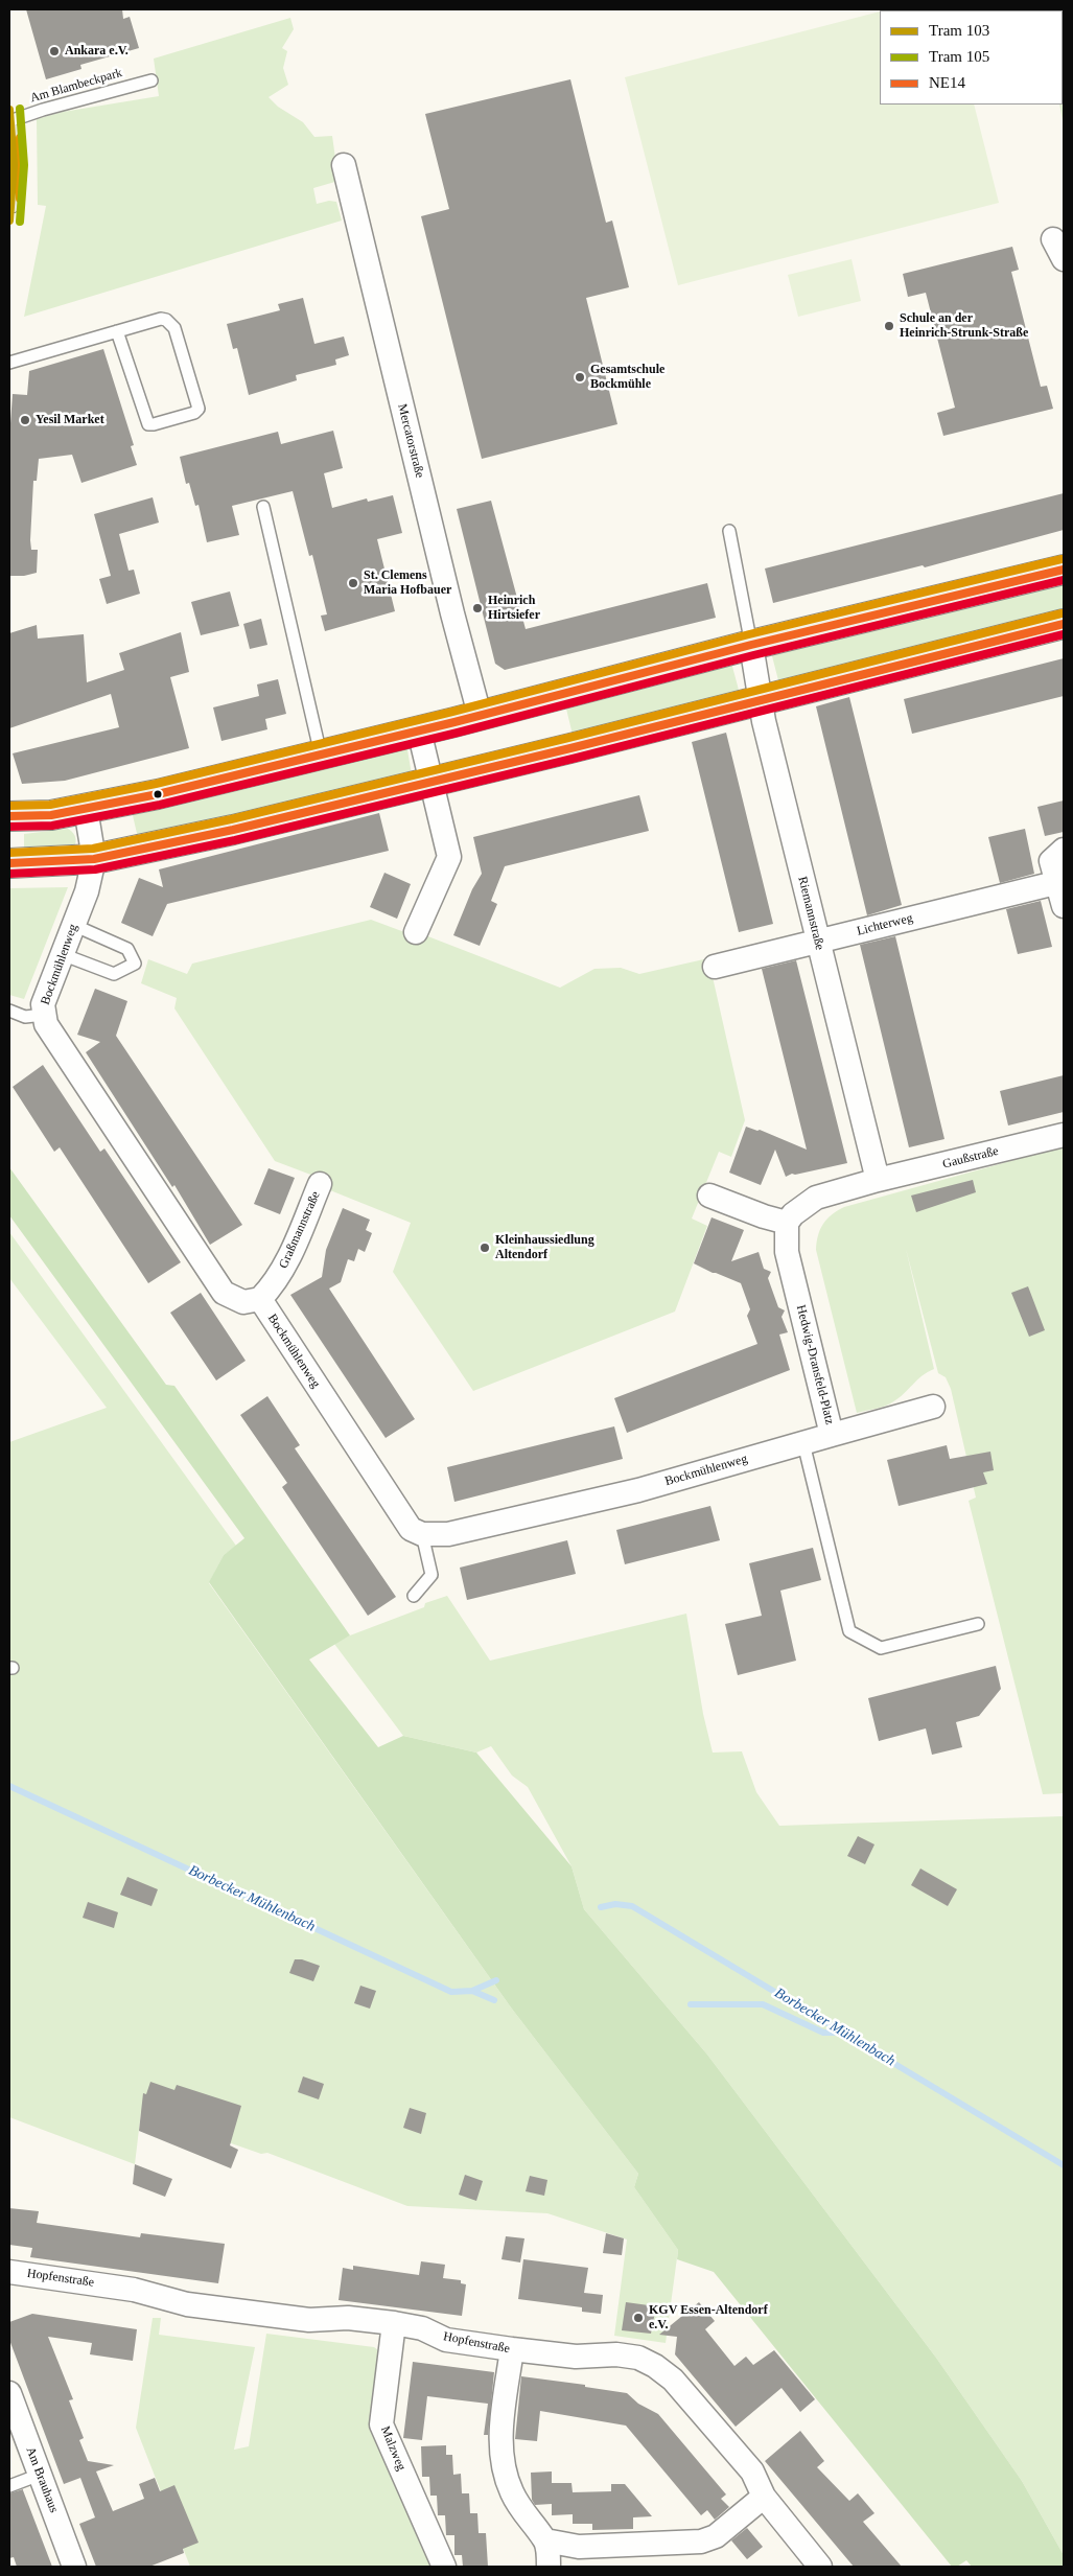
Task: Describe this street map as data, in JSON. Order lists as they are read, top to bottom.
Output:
{
  "streets": {
    "street": [
      "Mercatorstraße",
      "Riemannstraße",
      "Lichterweg",
      "Bockmühlenweg",
      "Gaußstraße",
      "Graßmannstraße",
      "Hedwig-Dransfeld-Platz",
      "Hopfenstraße",
      "Malzweg",
      "Am Brauhaus"
    ],
    "lane": ["Am Blambeckpark"]
  },
  "crossings": [
    ["Riemannstraße", "Lichterweg"],
    ["Riemannstraße", "Gaußstraße"],
    ["Bockmühlenweg", "Graßmannstraße"],
    ["Bockmühlenweg", "Hedwig-Dransfeld-Platz"],
    ["Hopfenstraße", "Malzweg"]
  ],
  "water": ["Borbecker Mühlenbach"],
  "places": [
    "Ankara e.V.",
    "Schule an der Heinrich-Strunk-Straße",
    "Gesamtschule Bockmühle",
    "Yesil Market",
    "St. Clemens Maria Hofbauer",
    "Heinrich Hirtsiefer",
    "Kleinhaussiedlung Altendorf",
    "KGV Essen-Altendorf e.V."
  ],
  "lines": ["tram line 105", "tram line 103", "transit line NE14"],
  "legend": ["Tram 103", "Tram 105", "NE14"]
}
